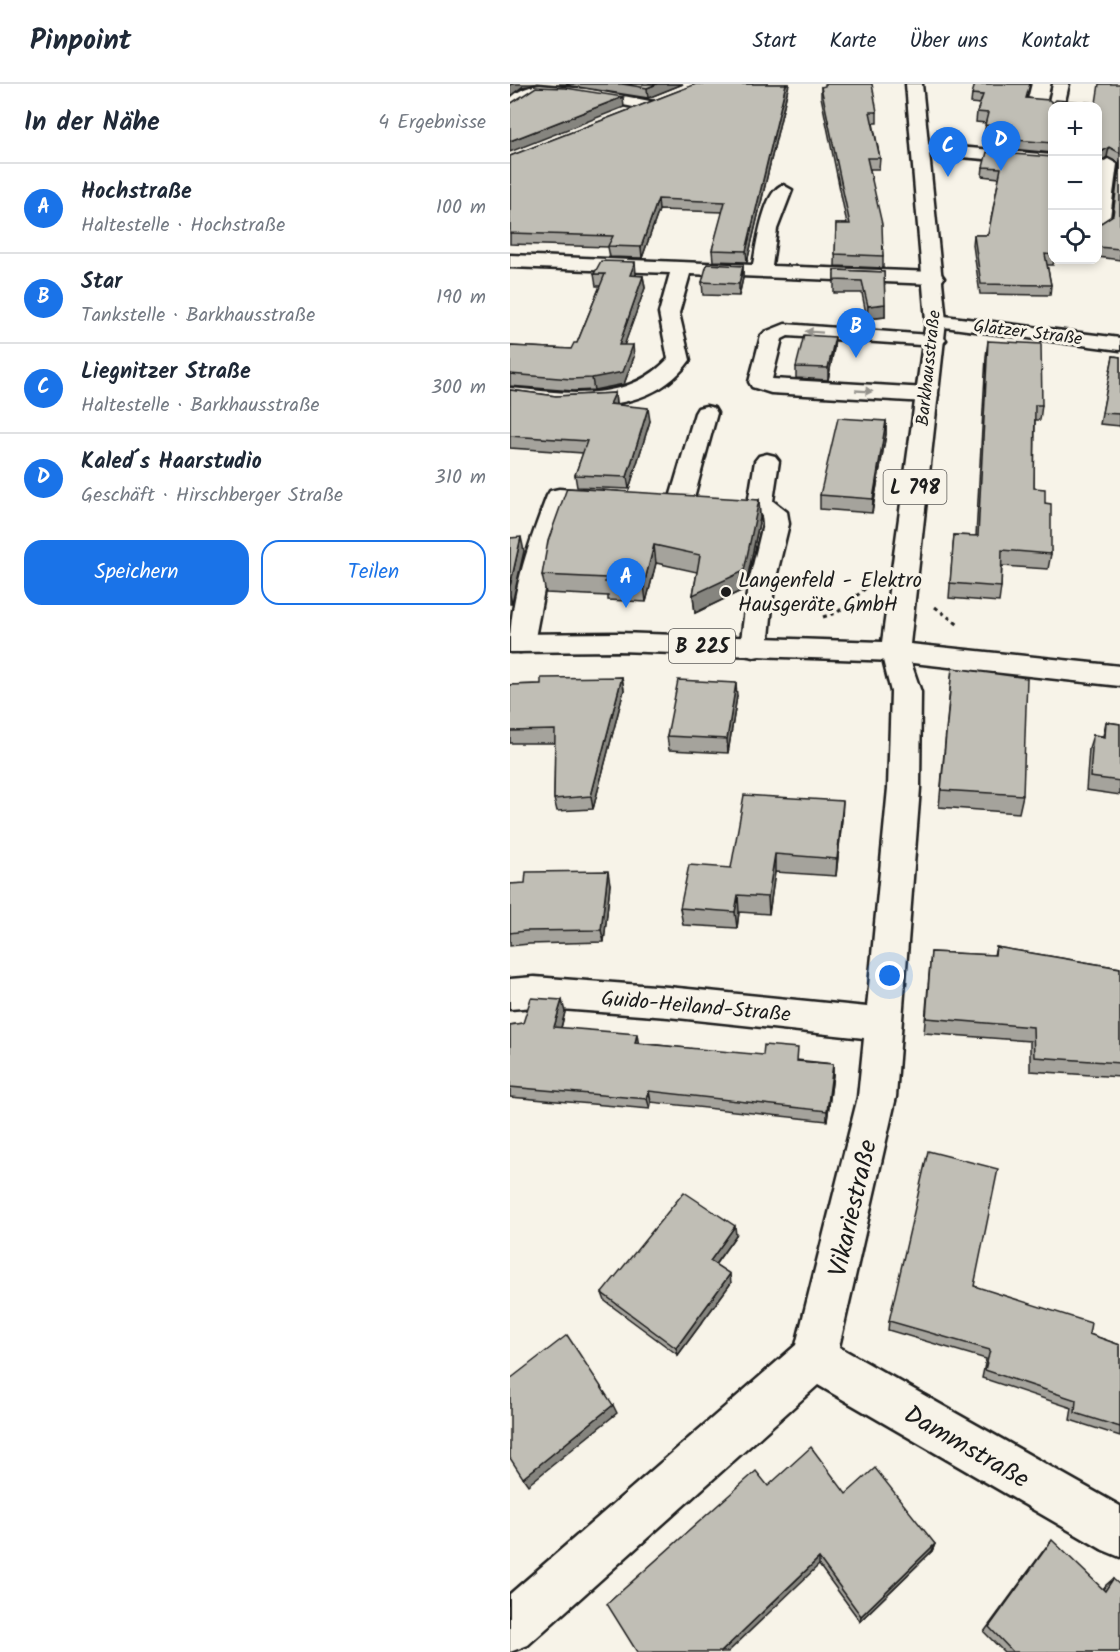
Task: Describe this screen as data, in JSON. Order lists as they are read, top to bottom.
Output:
{
  "streets": {
    "street": [
      "Glatzer Straße",
      "Barkhausstraße",
      "L 798",
      "B 225",
      "Guido-Heiland-Straße",
      "Vikariestraße",
      "Dammstraße"
    ]
  },
  "crossings": [
    ["Glatzer Straße", "Barkhausstraße"],
    ["Barkhausstraße", "B 225"],
    ["Barkhausstraße", "Vikariestraße"],
    ["B 225", "Vikariestraße"],
    ["Guido-Heiland-Straße", "Vikariestraße"],
    ["Vikariestraße", "Dammstraße"]
  ],
  "places": ["Langenfeld - Elektro Hausgeräte GmbH"],
  "page": {
    "header": "Pinpoint",
    "nav": [
      "Start",
      "Karte",
      "Über uns",
      "Kontakt"
    ],
    "heading": ["In der Nähe", "4 Ergebnisse"],
    "map_buttons": ["+", "−"],
    "pins": [
      "D",
      "C",
      "B",
      "A"
    ],
    "list": [
      {
        "mark": "A",
        "name": "Hochstraße",
        "note": "Haltestelle · Hochstraße",
        "value": "100 m"
      },
      {
        "mark": "B",
        "name": "Star",
        "note": "Tankstelle · Barkhausstraße",
        "value": "190 m"
      },
      {
        "mark": "C",
        "name": "Liegnitzer Straße",
        "note": "Haltestelle · Barkhausstraße",
        "value": "300 m"
      },
      {
        "mark": "D",
        "name": "Kaled´s Haarstudio",
        "note": "Geschäft · Hirschberger Straße",
        "value": "310 m"
      }
    ],
    "buttons": ["Speichern", "Teilen"]
  }
}
